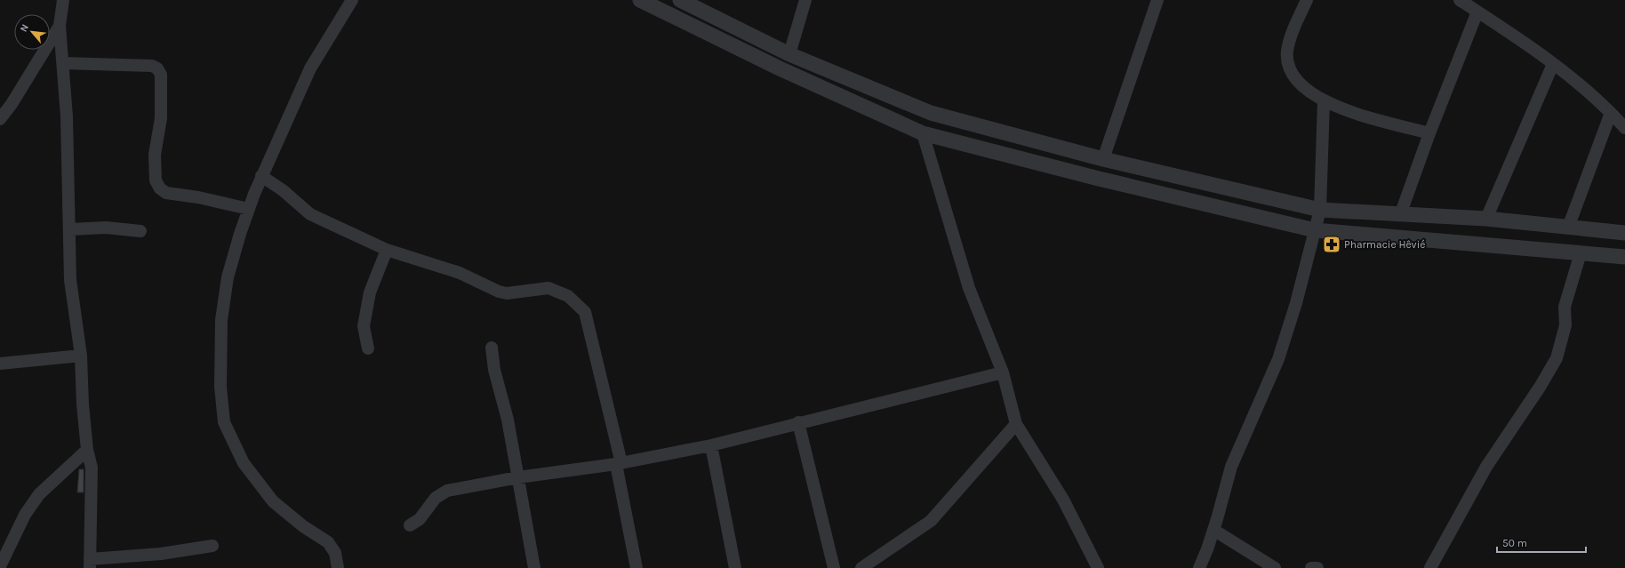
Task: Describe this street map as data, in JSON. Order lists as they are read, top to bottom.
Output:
{
  "places": {
    "pharmacy": ["Pharmacie Hêvié"]
  },
  "scale_bar": "50 m",
  "north": "top left"
}
